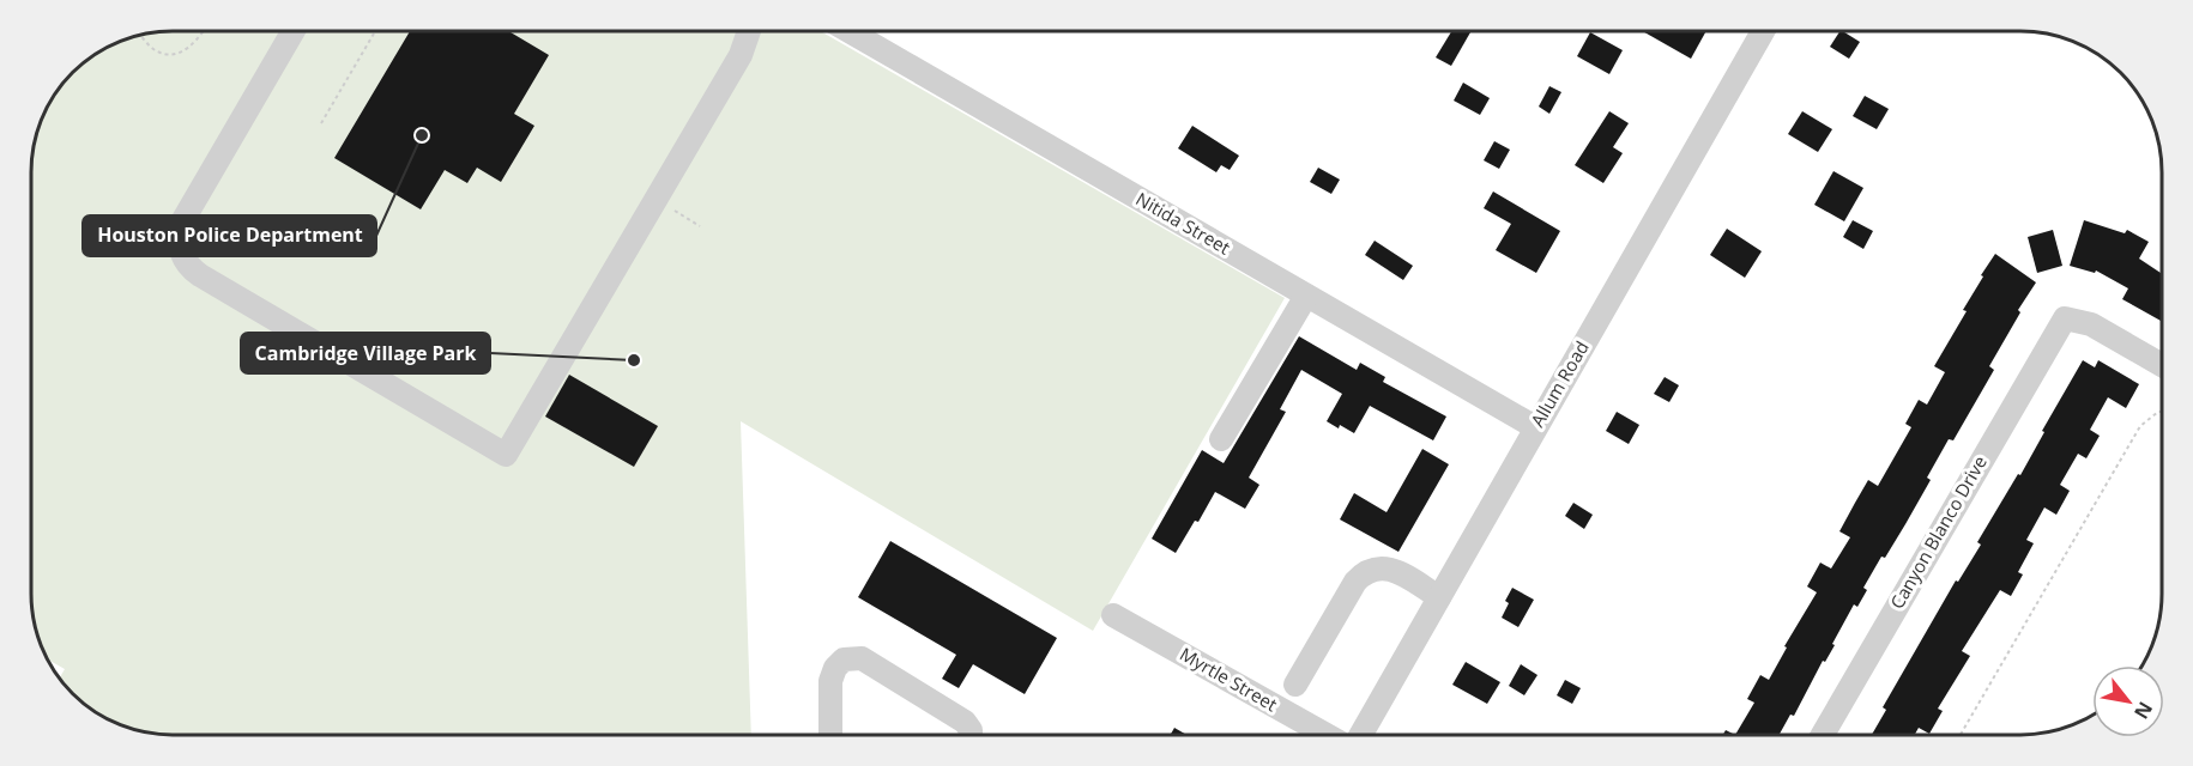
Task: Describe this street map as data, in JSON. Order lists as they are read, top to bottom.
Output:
{
  "streets": {
    "street": [
      "Nitida Street",
      "Allum Road",
      "Canyon Blanco Drive",
      "Myrtle Street"
    ]
  },
  "crossings": [
    ["Nitida Street", "Allum Road"]
  ],
  "places": ["Houston Police Department", "Cambridge Village Park"],
  "north": "bottom right"
}
